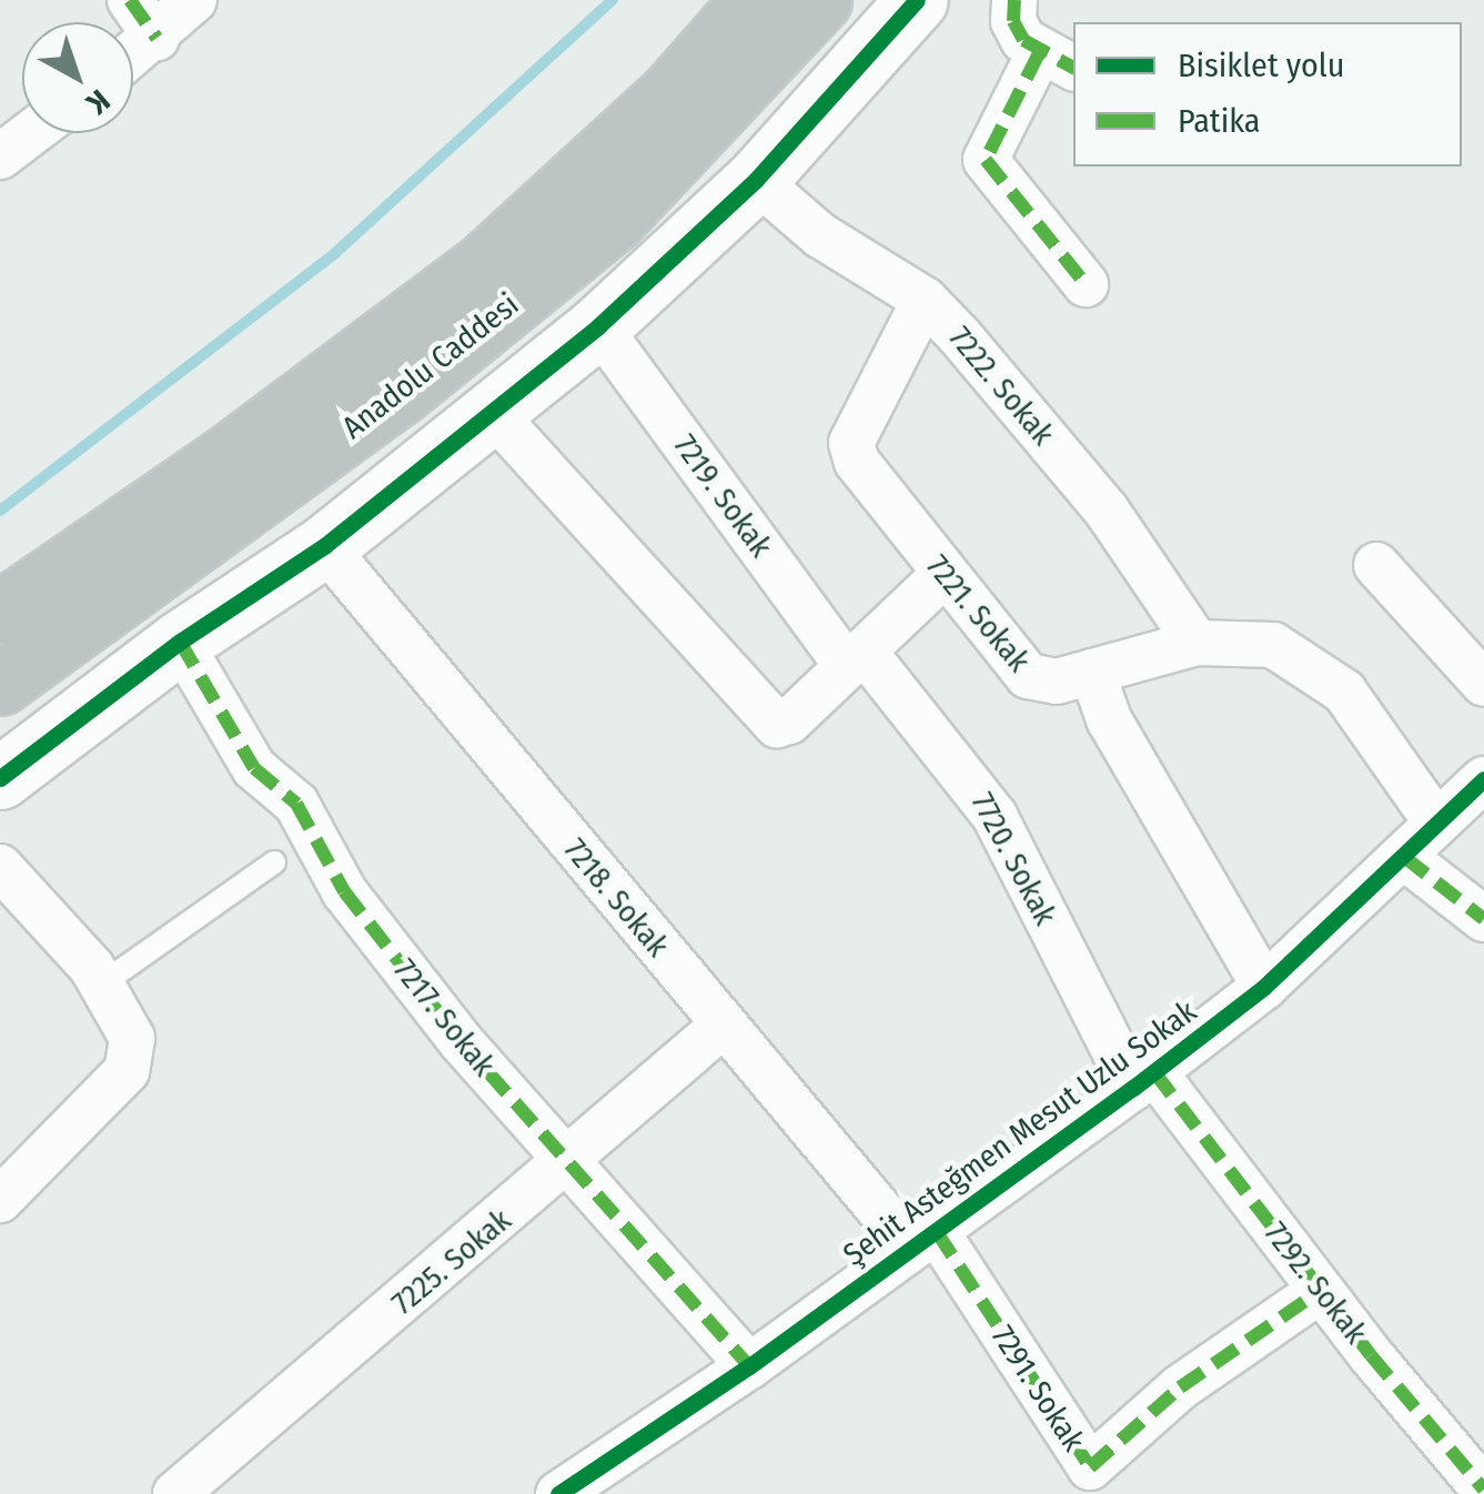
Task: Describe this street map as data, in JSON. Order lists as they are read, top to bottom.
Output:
{
  "streets": {
    "highway": ["Anadolu Caddesi"],
    "street": [
      "7222. Sokak",
      "7219. Sokak",
      "7221. Sokak",
      "7720. Sokak",
      "7218. Sokak",
      "7217. Sokak",
      "Şehit Asteğmen Mesut Uzlu Sokak",
      "7225. Sokak",
      "7292. Sokak",
      "7291. Sokak"
    ]
  },
  "crossings": [
    ["7222. Sokak", "7221. Sokak"],
    ["7219. Sokak", "7720. Sokak"],
    ["7720. Sokak", "Şehit Asteğmen Mesut Uzlu Sokak"],
    ["7720. Sokak", "7292. Sokak"],
    ["7218. Sokak", "Şehit Asteğmen Mesut Uzlu Sokak"],
    ["7218. Sokak", "7225. Sokak"],
    ["7218. Sokak", "7291. Sokak"],
    ["7217. Sokak", "Şehit Asteğmen Mesut Uzlu Sokak"],
    ["7217. Sokak", "7225. Sokak"],
    ["Şehit Asteğmen Mesut Uzlu Sokak", "7292. Sokak"],
    ["Şehit Asteğmen Mesut Uzlu Sokak", "7291. Sokak"],
    ["7292. Sokak", "7291. Sokak"]
  ],
  "legend": ["Bisiklet yolu", "Patika"],
  "north": "bottom right"
}
